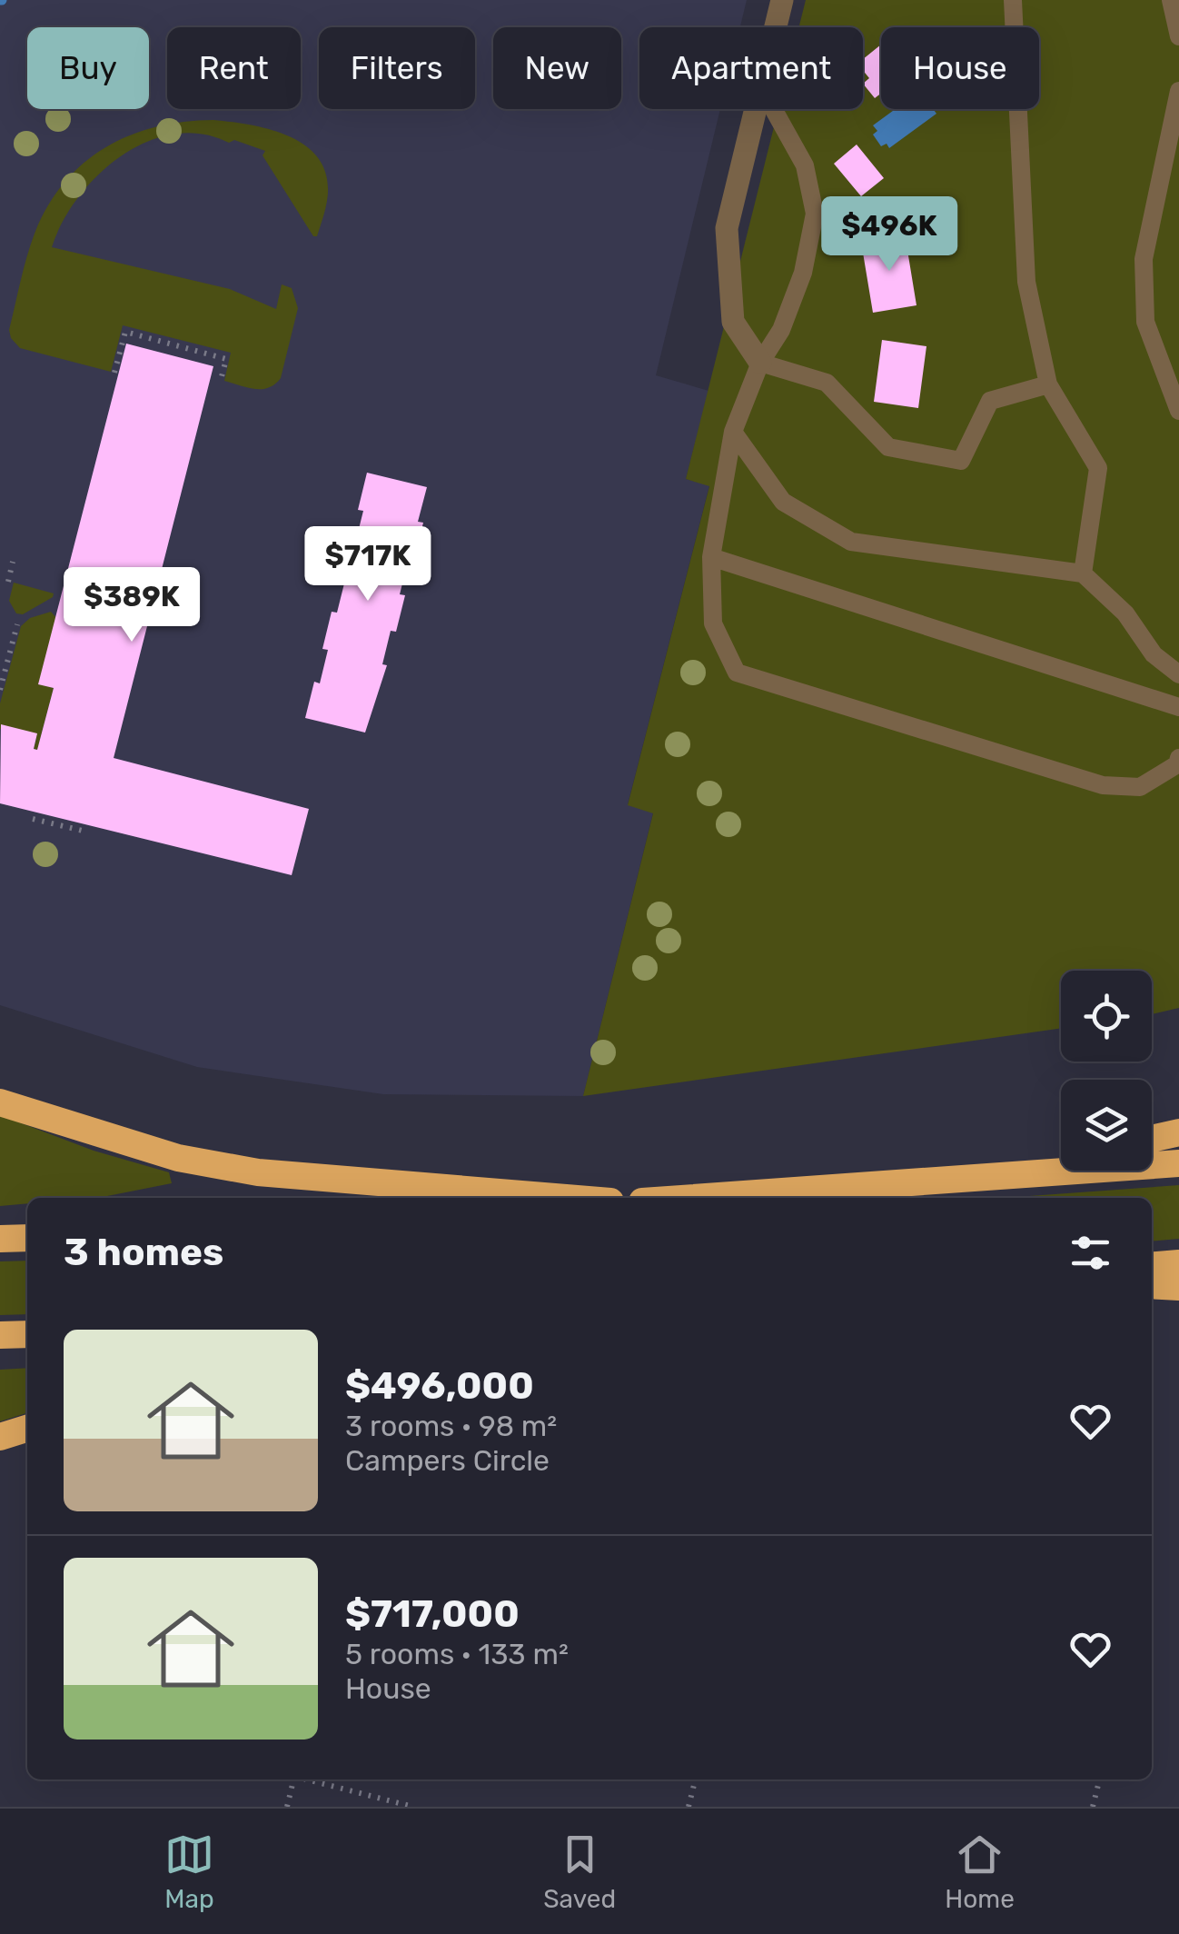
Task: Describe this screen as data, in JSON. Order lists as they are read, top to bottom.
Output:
{
  "page": {
    "chip": [
      "Buy",
      "Rent",
      "Filters",
      "New",
      "Apartment",
      "House"
    ],
    "price": ["$496K", "$717K", "$389K"],
    "heading": "3 homes",
    "list": [
      {
        "name": "$496,000",
        "note": "3 rooms · 98 m² · Campers Circle"
      },
      {
        "name": "$717,000",
        "note": "5 rooms · 133 m² · House"
      }
    ],
    "tabs": ["Map", "Saved", "Home"]
  }
}
